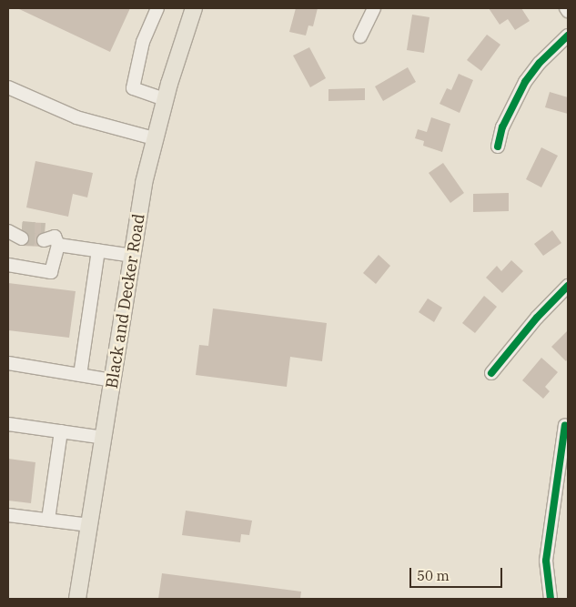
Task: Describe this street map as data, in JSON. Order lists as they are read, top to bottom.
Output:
{
  "streets": {
    "main road": ["Black and Decker Road"]
  },
  "scale_bar": "50 m"
}
